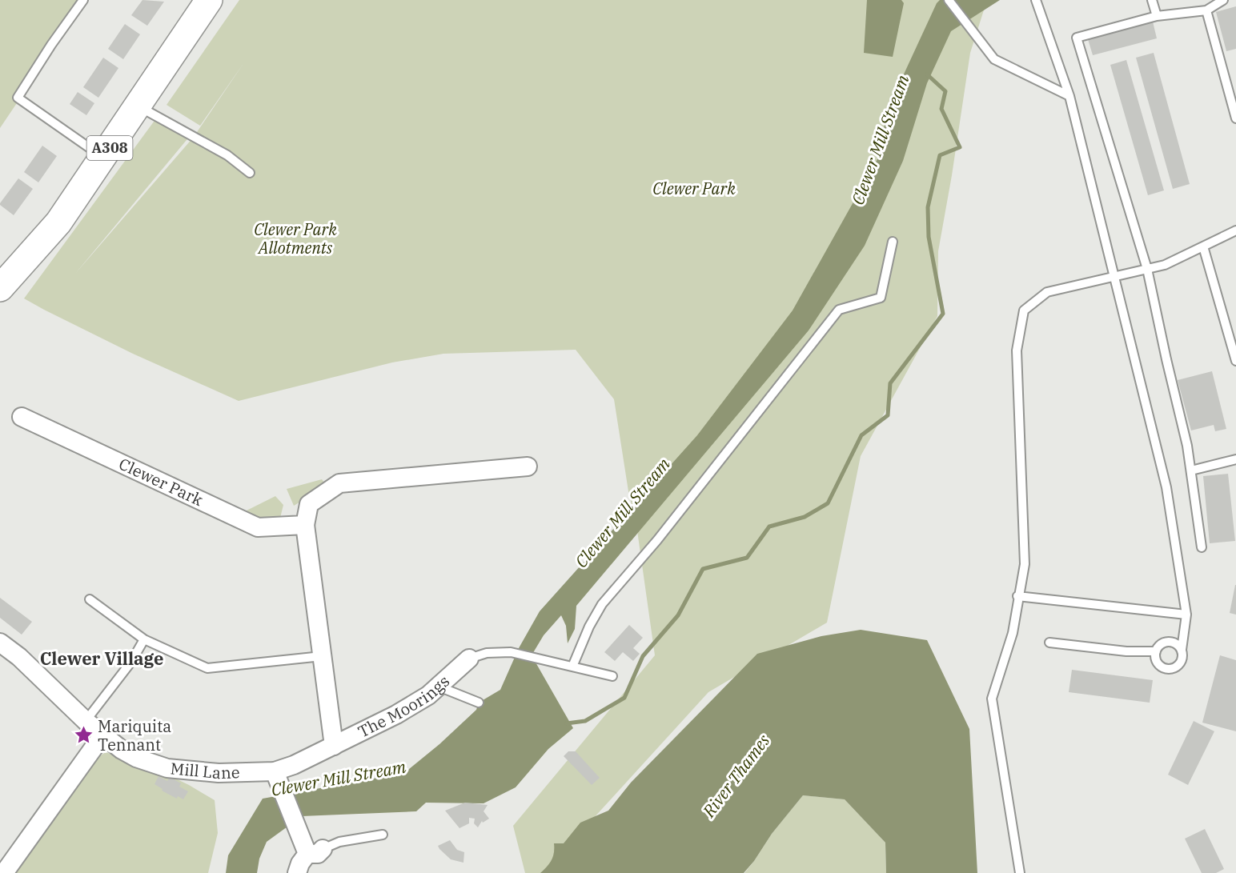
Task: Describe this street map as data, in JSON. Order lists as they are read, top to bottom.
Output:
{
  "streets": {
    "main road": ["A308"],
    "street": ["Clewer Park", "The Moorings", "Mill Lane"]
  },
  "crossings": [
    ["The Moorings", "Mill Lane"]
  ],
  "districts": ["Clewer Village"],
  "water": ["Clewer Mill Stream", "River Thames"],
  "parks": ["Clewer Park", "Clewer Park Allotments"],
  "places": {
    "place": ["Mariquita Tennant"]
  }
}
